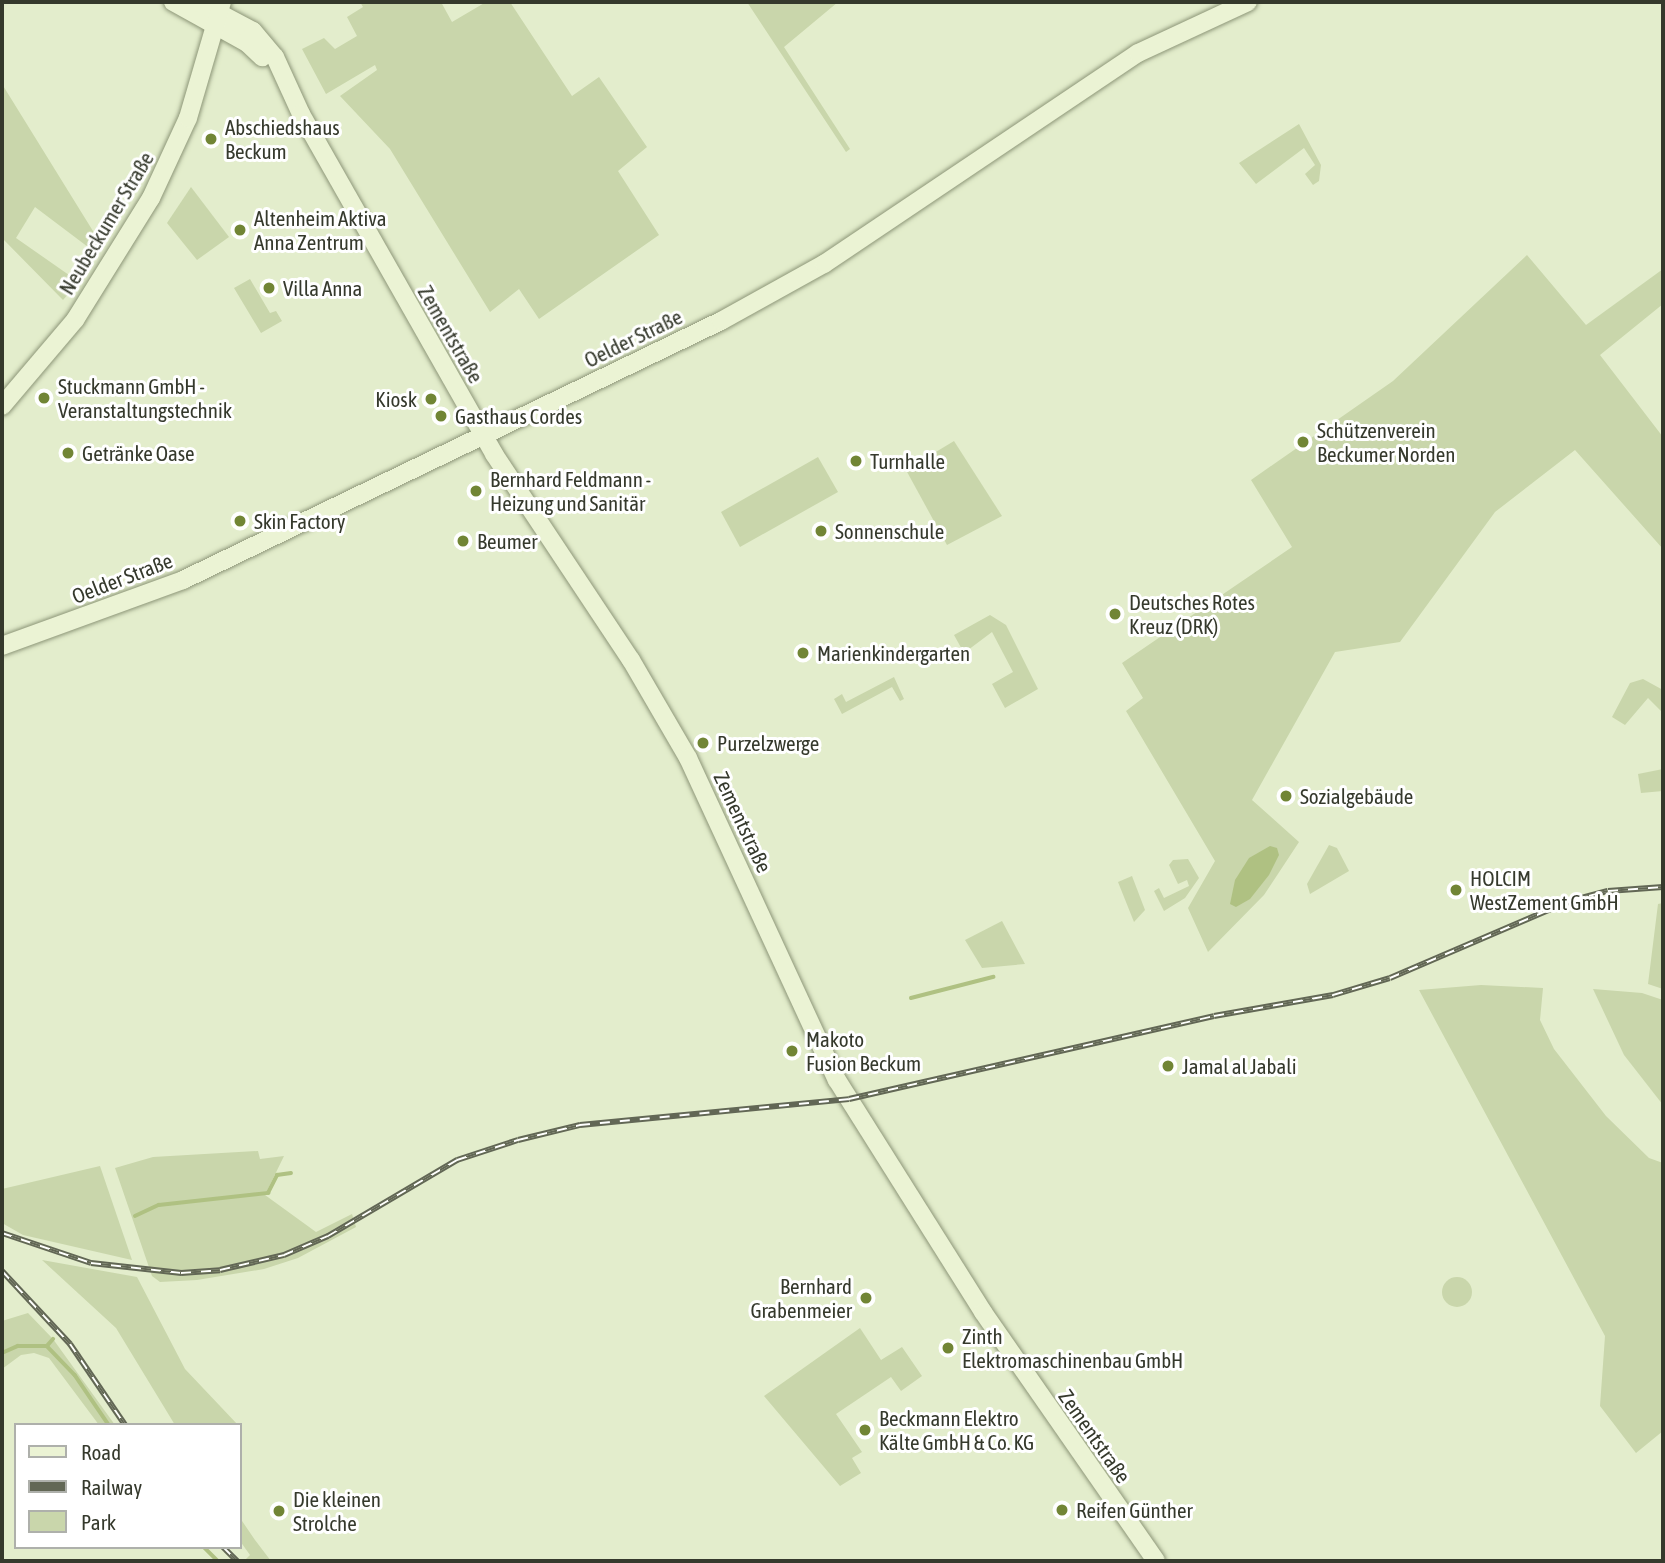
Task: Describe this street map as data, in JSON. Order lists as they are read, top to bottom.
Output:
{
  "streets": {
    "street": ["Neubeckumer Straße", "Zementstraße", "Oelder Straße"]
  },
  "crossings": [
    ["Neubeckumer Straße", "Zementstraße"],
    ["Zementstraße", "Oelder Straße"]
  ],
  "places": [
    "Abschiedshaus Beckum",
    "Altenheim Aktiva Anna Zentrum",
    "Villa Anna",
    "Stuckmann GmbH - Veranstaltungstechnik",
    "Kiosk",
    "Gasthaus Cordes",
    "Schützenverein Beckumer Norden",
    "Getränke Oase",
    "Turnhalle",
    "Bernhard Feldmann - Heizung und Sanitär",
    "Skin Factory",
    "Sonnenschule",
    "Beumer",
    "Deutsches Rotes Kreuz (DRK)",
    "Marienkindergarten",
    "Purzelzwerge",
    "Sozialgebäude",
    "HOLCIM WestZement GmbH",
    "Makoto Fusion Beckum",
    "Jamal al Jabali",
    "Bernhard Grabenmeier",
    "Zinth Elektromaschinenbau GmbH",
    "Beckmann Elektro Kälte GmbH & Co. KG",
    "Reifen Günther",
    "Die kleinen Strolche"
  ],
  "legend": ["Road", "Railway", "Park"]
}
